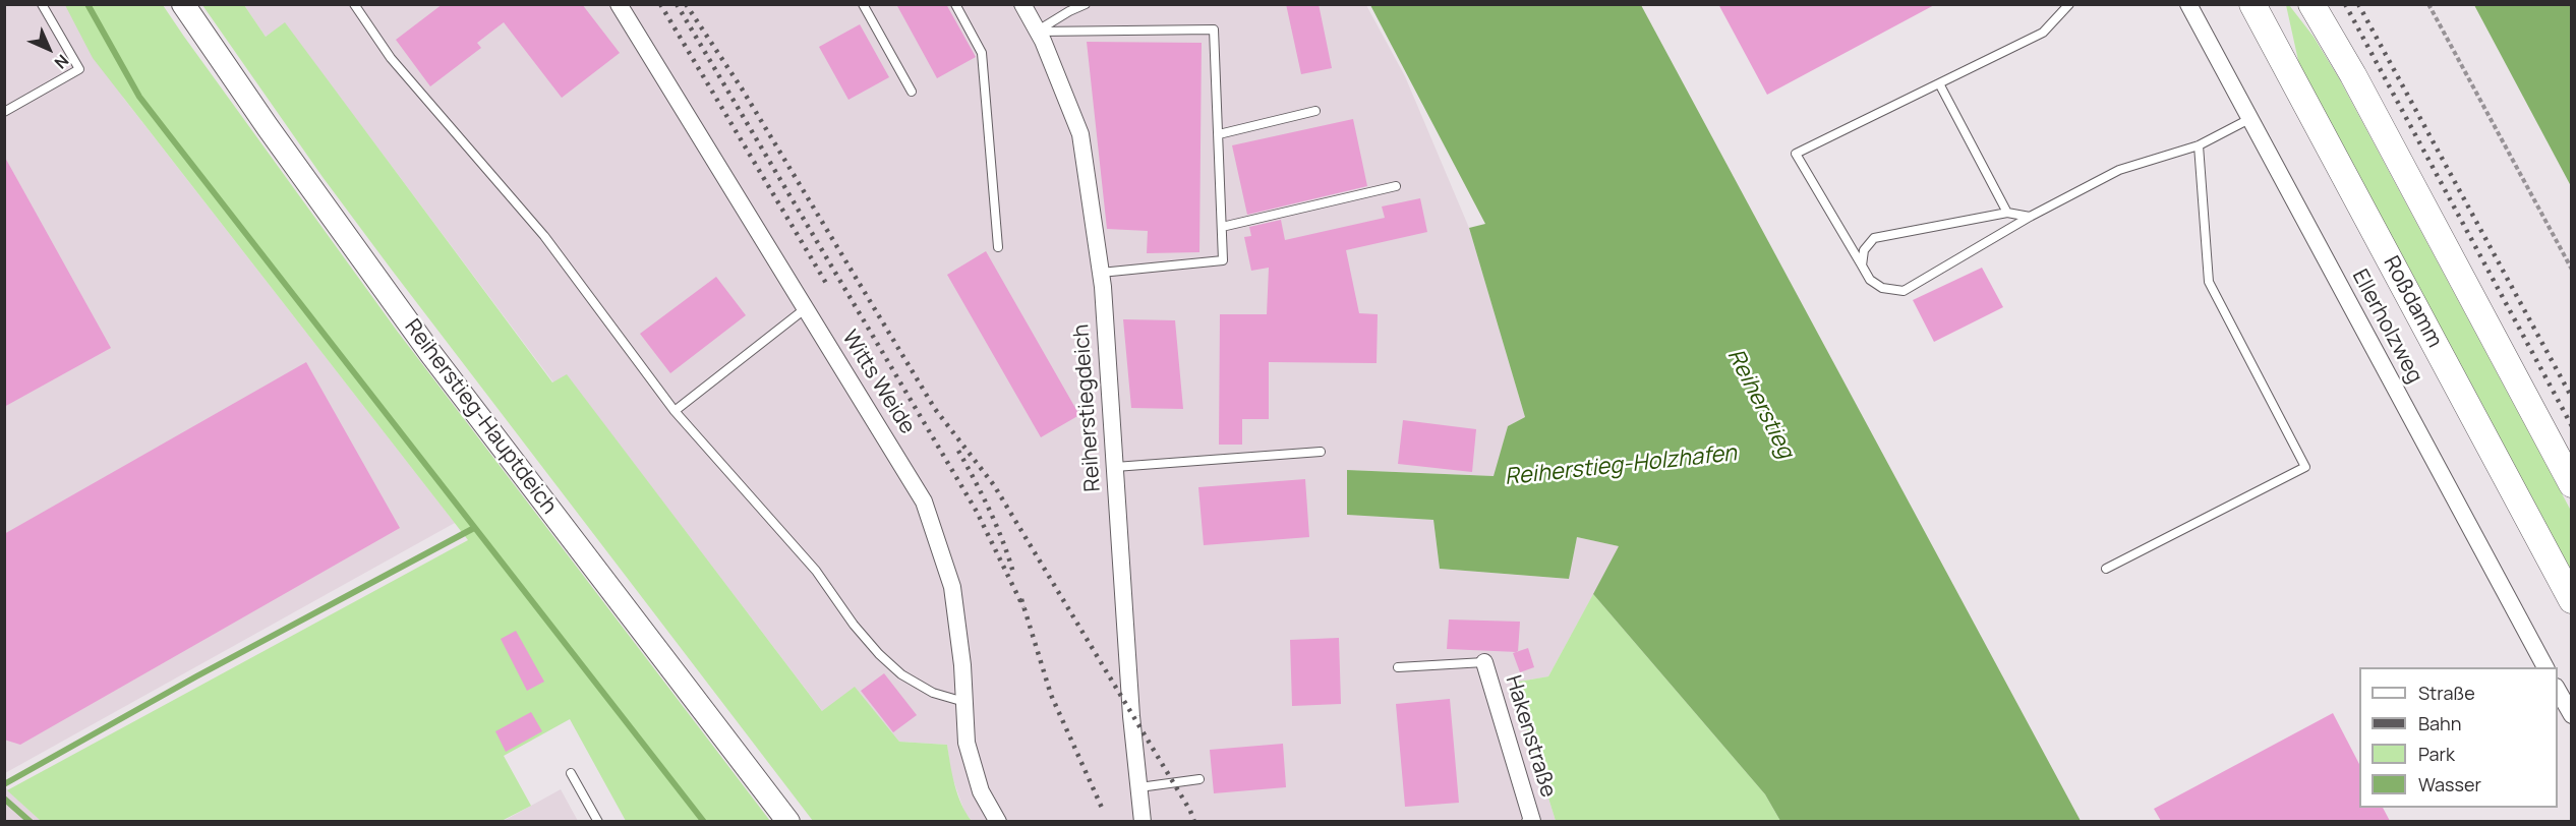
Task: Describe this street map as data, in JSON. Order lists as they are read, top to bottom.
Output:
{
  "streets": {
    "main road": ["Roßdamm", "Reiherstieg-Hauptdeich"],
    "street": [
      "Ellerholzweg",
      "Witts Weide",
      "Reiherstiegdeich",
      "Hakenstraße"
    ]
  },
  "water": ["Reiherstieg", "Reiherstieg-Holzhafen"],
  "legend": [
    "Straße",
    "Bahn",
    "Park",
    "Wasser"
  ],
  "north": "bottom right"
}
